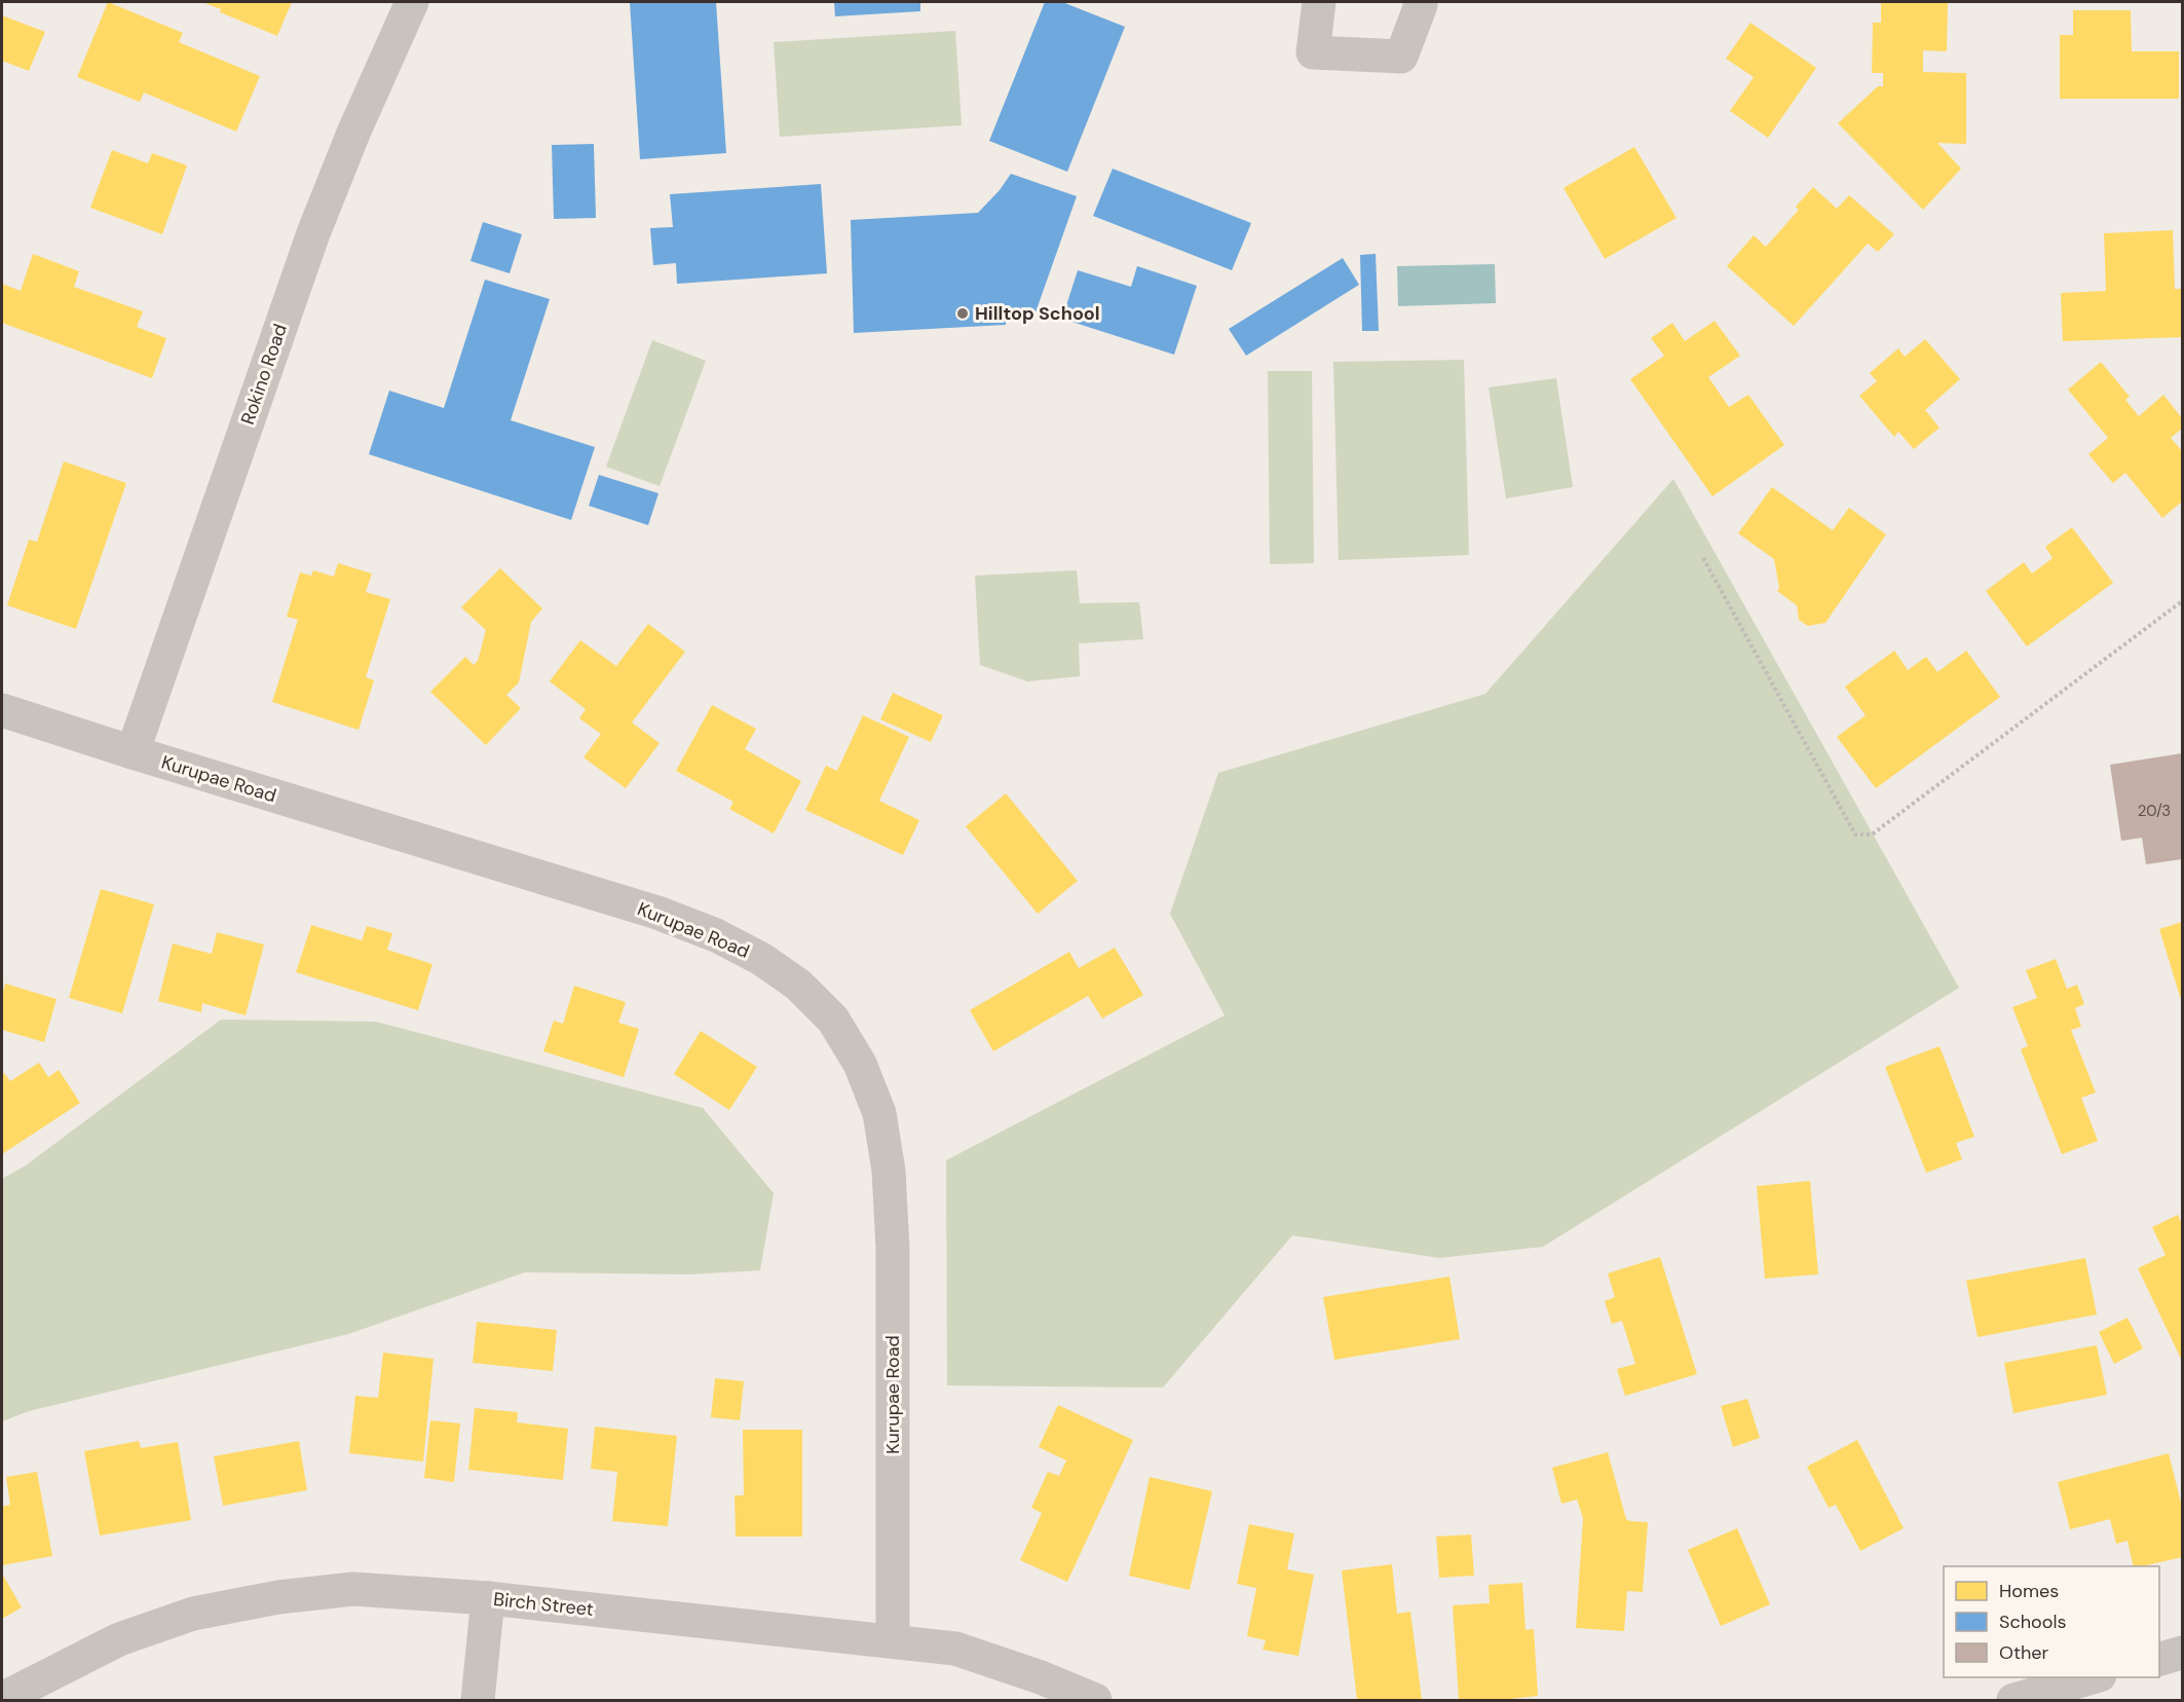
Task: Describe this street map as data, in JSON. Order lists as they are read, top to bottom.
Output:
{
  "streets": {
    "street": ["Rokino Road", "Kurupae Road", "Birch Street"]
  },
  "crossings": [
    ["Rokino Road", "Kurupae Road"],
    ["Kurupae Road", "Birch Street"]
  ],
  "places": ["Hilltop School"],
  "house_numbers": ["20/3"],
  "legend": ["Homes", "Schools", "Other"]
}
